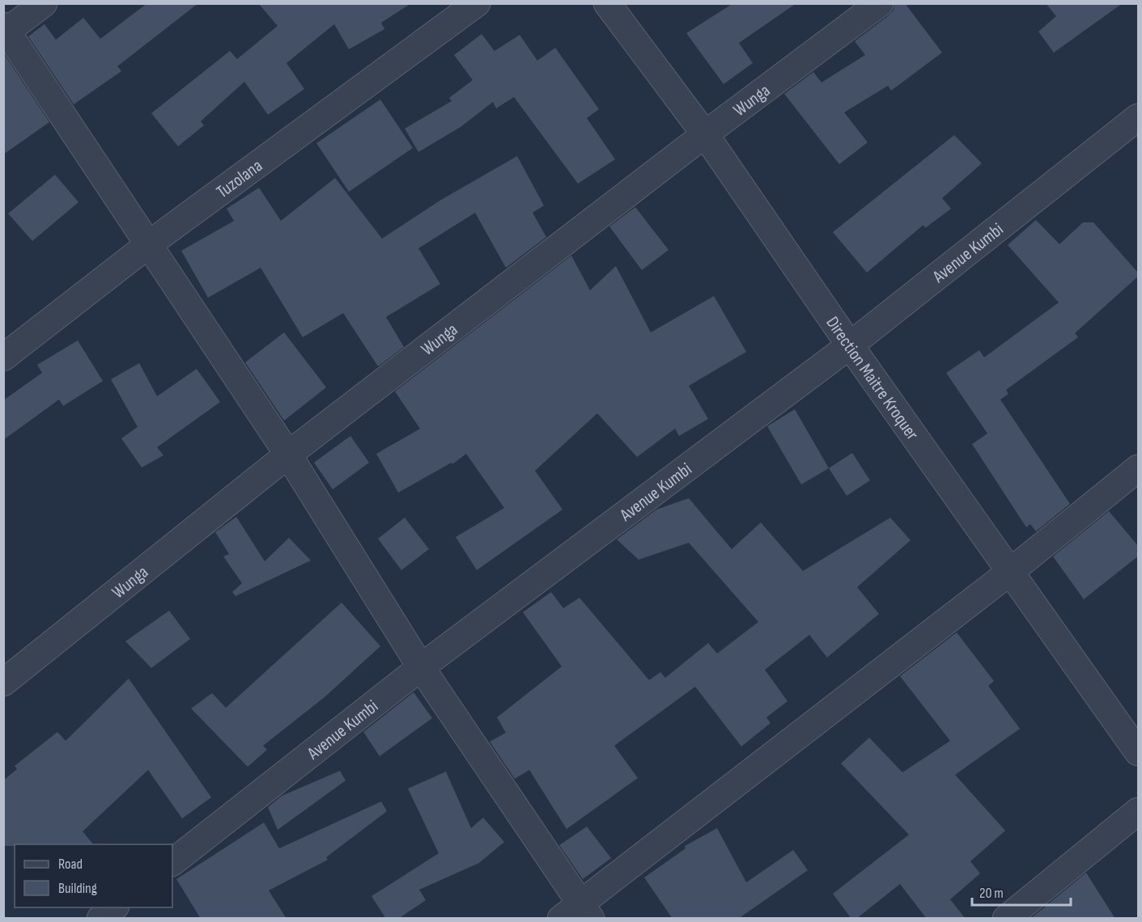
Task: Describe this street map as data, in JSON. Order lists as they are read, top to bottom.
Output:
{
  "streets": {
    "street": [
      "Wunga",
      "Tuzolana",
      "Avenue Kumbi",
      "Direction Maitre Kroquer"
    ]
  },
  "crossings": [
    ["Wunga", "Direction Maitre Kroquer"],
    ["Avenue Kumbi", "Direction Maitre Kroquer"]
  ],
  "legend": ["Road", "Building"],
  "scale_bar": "20 m"
}
